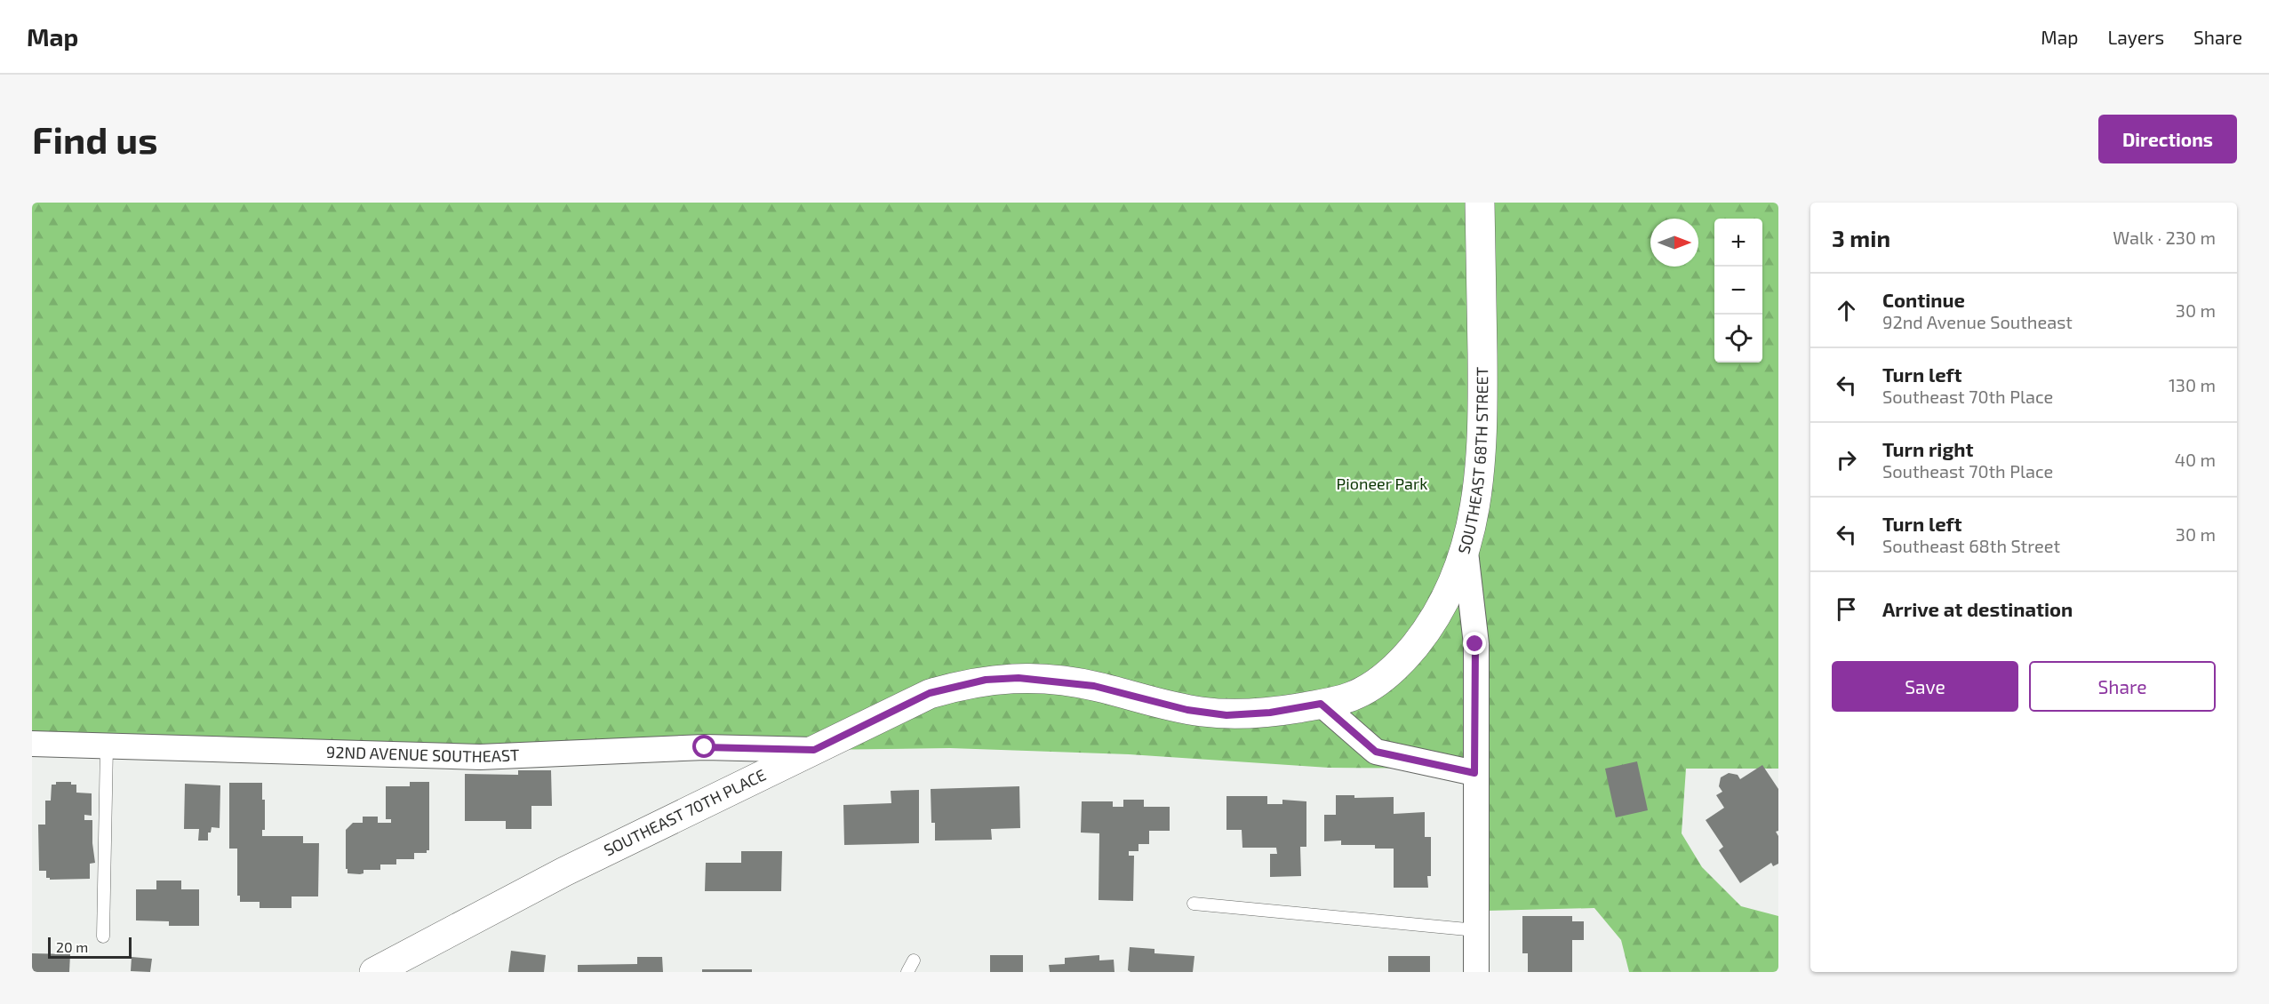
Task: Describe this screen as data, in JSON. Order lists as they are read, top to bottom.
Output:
{
  "streets": {
    "street": ["SOUTHEAST 68TH STREET", "92ND AVENUE SOUTHEAST", "SOUTHEAST 70TH PLACE"]
  },
  "crossings": [
    ["SOUTHEAST 68TH STREET", "SOUTHEAST 70TH PLACE"],
    ["92ND AVENUE SOUTHEAST", "SOUTHEAST 70TH PLACE"]
  ],
  "parks": ["Pioneer Park"],
  "scale_bar": "20 m",
  "north": "right",
  "page": {
    "header": "Map",
    "nav": ["Map", "Layers", "Share"],
    "buttons": [
      "Directions",
      ["Save", "Share"]
    ],
    "title": "Find us",
    "heading": ["3 min", "Walk · 230 m"],
    "map_buttons": ["+", "−"],
    "list": [
      ["Continue", "92nd Avenue Southeast", "30 m"],
      ["Turn left", "Southeast 70th Place", "130 m"],
      ["Turn right", "Southeast 70th Place", "40 m"],
      ["Turn left", "Southeast 68th Street", "30 m"],
      "Arrive at destination"
    ],
    "scale": "20 m"
  }
}
